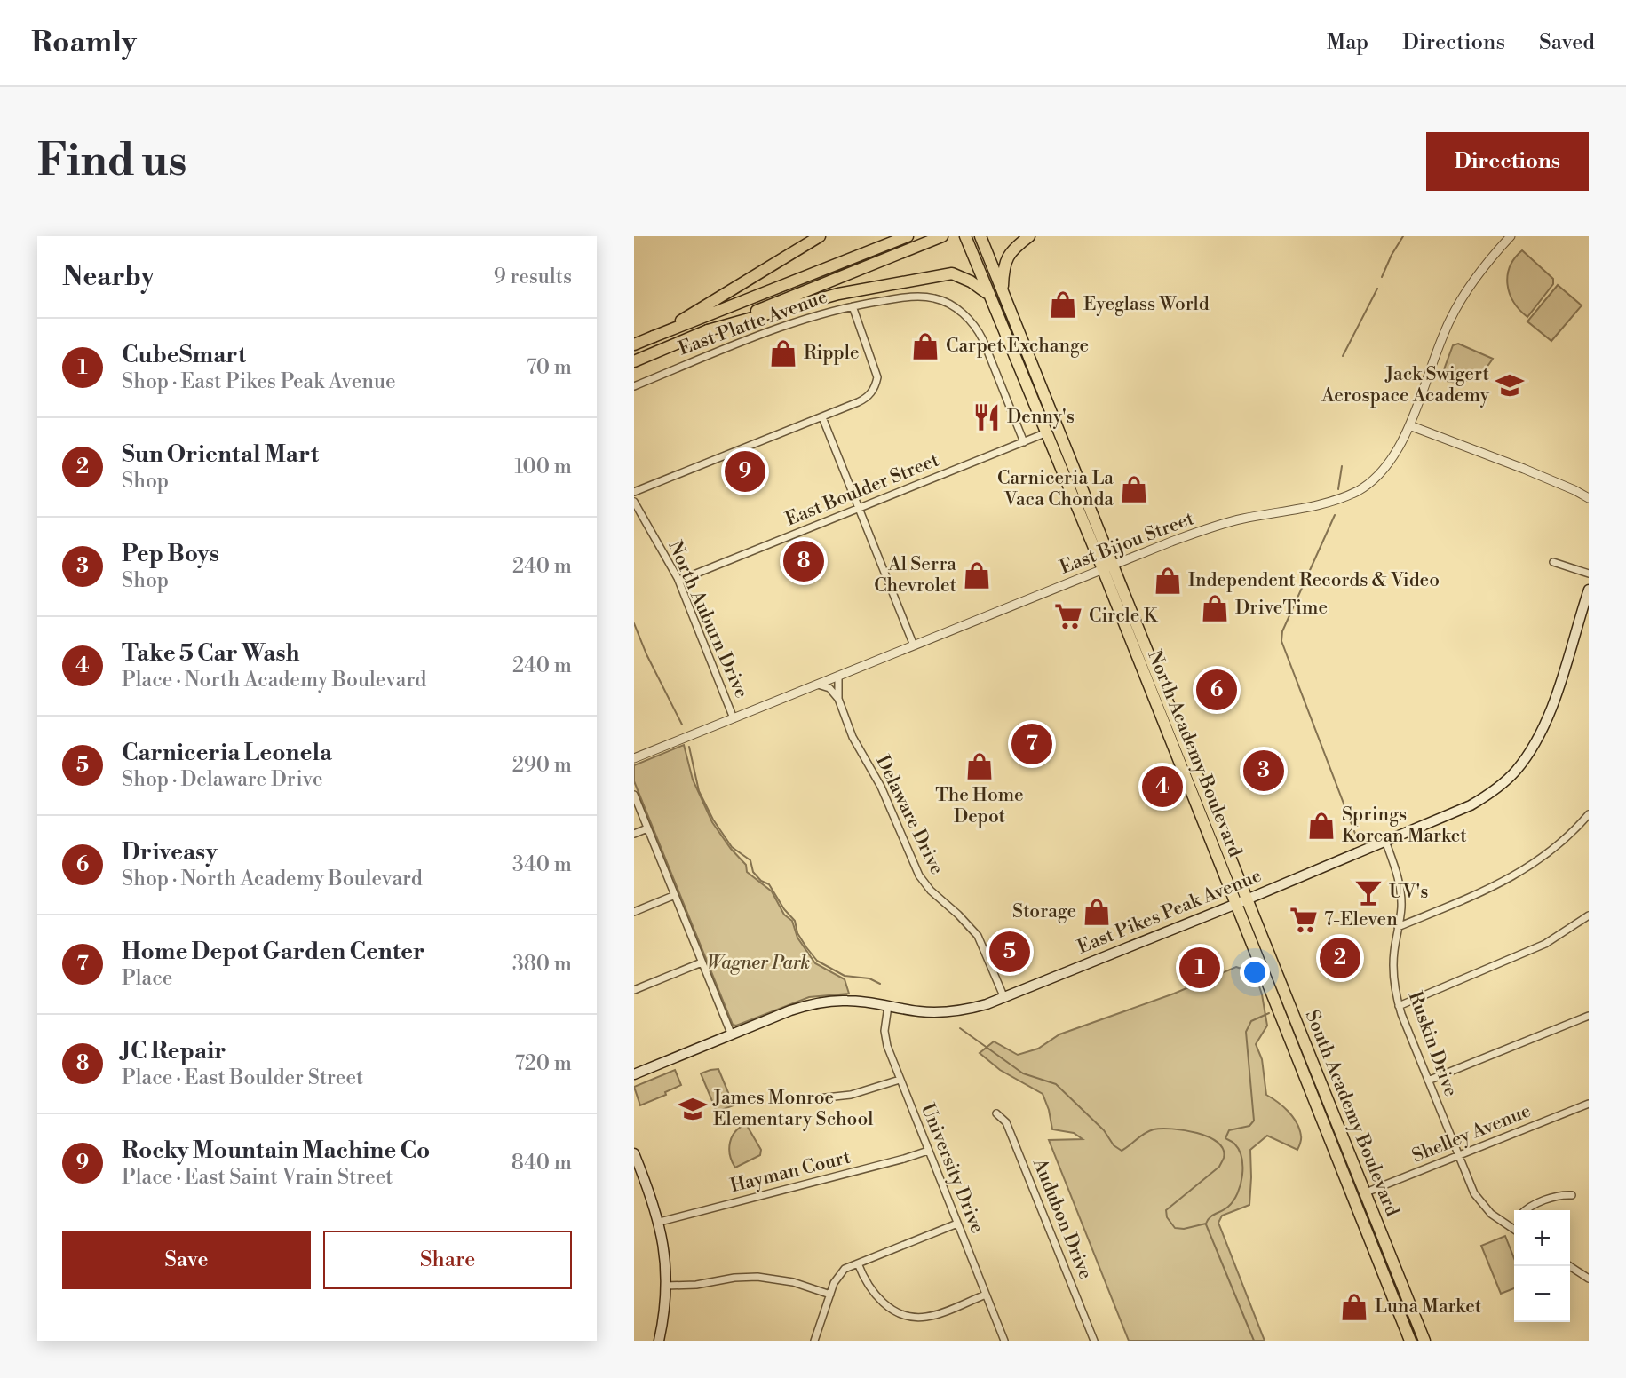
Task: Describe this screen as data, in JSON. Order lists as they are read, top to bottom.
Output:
{
  "streets": {
    "main road": [
      "East Platte Avenue",
      "North Academy Boulevard",
      "East Pikes Peak Avenue",
      "South Academy Boulevard"
    ],
    "street": [
      "East Boulder Street",
      "East Bijou Street",
      "North Auburn Drive",
      "Delaware Drive",
      "Ruskin Drive",
      "Shelley Avenue",
      "University Drive",
      "Hayman Court",
      "Audubon Drive"
    ]
  },
  "crossings": [
    ["East Platte Avenue", "East Boulder Street"],
    ["East Boulder Street", "North Auburn Drive"],
    ["East Boulder Street", "North Academy Boulevard"],
    ["East Bijou Street", "North Auburn Drive"],
    ["East Bijou Street", "North Academy Boulevard"],
    ["East Bijou Street", "Delaware Drive"],
    ["North Academy Boulevard", "East Pikes Peak Avenue"],
    ["North Academy Boulevard", "South Academy Boulevard"],
    ["Delaware Drive", "East Pikes Peak Avenue"],
    ["East Pikes Peak Avenue", "Ruskin Drive"],
    ["East Pikes Peak Avenue", "South Academy Boulevard"],
    ["East Pikes Peak Avenue", "University Drive"],
    ["Ruskin Drive", "Shelley Avenue"],
    ["South Academy Boulevard", "Shelley Avenue"],
    ["University Drive", "Hayman Court"]
  ],
  "parks": ["Wagner Park"],
  "places": {
    "shop": [
      "Eyeglass World",
      "Carpet Exchange",
      "Ripple",
      "Carniceria La Vaca Chonda",
      "Al Serra Chevrolet",
      "Independent Records & Video",
      "DriveTime",
      "The Home Depot",
      "Springs Korean Market",
      "Storage",
      "Luna Market"
    ],
    "school or university": ["Jack Swigert Aerospace Academy", "James Monroe Elementary School"],
    "restaurant": ["Denny's"],
    "supermarket": ["Circle K", "7-Eleven"],
    "bar": ["UV's"]
  },
  "page": {
    "header": "Roamly",
    "nav": ["Map", "Directions", "Saved"],
    "buttons": [
      "Directions",
      ["Save", "Share"]
    ],
    "title": "Find us",
    "heading": ["Nearby", "9 results"],
    "list": [
      {
        "mark": "1",
        "name": "CubeSmart",
        "note": "Shop · East Pikes Peak Avenue",
        "value": "70 m"
      },
      {
        "mark": "2",
        "name": "Sun Oriental Mart",
        "note": "Shop",
        "value": "100 m"
      },
      {
        "mark": "3",
        "name": "Pep Boys",
        "note": "Shop",
        "value": "240 m"
      },
      {
        "mark": "4",
        "name": "Take 5 Car Wash",
        "note": "Place · North Academy Boulevard",
        "value": "240 m"
      },
      {
        "mark": "5",
        "name": "Carniceria Leonela",
        "note": "Shop · Delaware Drive",
        "value": "290 m"
      },
      {
        "mark": "6",
        "name": "Driveasy",
        "note": "Shop · North Academy Boulevard",
        "value": "340 m"
      },
      {
        "mark": "7",
        "name": "Home Depot Garden Center",
        "note": "Place",
        "value": "380 m"
      },
      {
        "mark": "8",
        "name": "JC Repair",
        "note": "Place · East Boulder Street",
        "value": "720 m"
      },
      {
        "mark": "9",
        "name": "Rocky Mountain Machine Co",
        "note": "Place · East Saint Vrain Street",
        "value": "840 m"
      }
    ],
    "pins": [
      "9",
      "8",
      "6",
      "7",
      "3",
      "4",
      "5",
      "2",
      "1"
    ],
    "map_buttons": ["+", "−"]
  }
}
